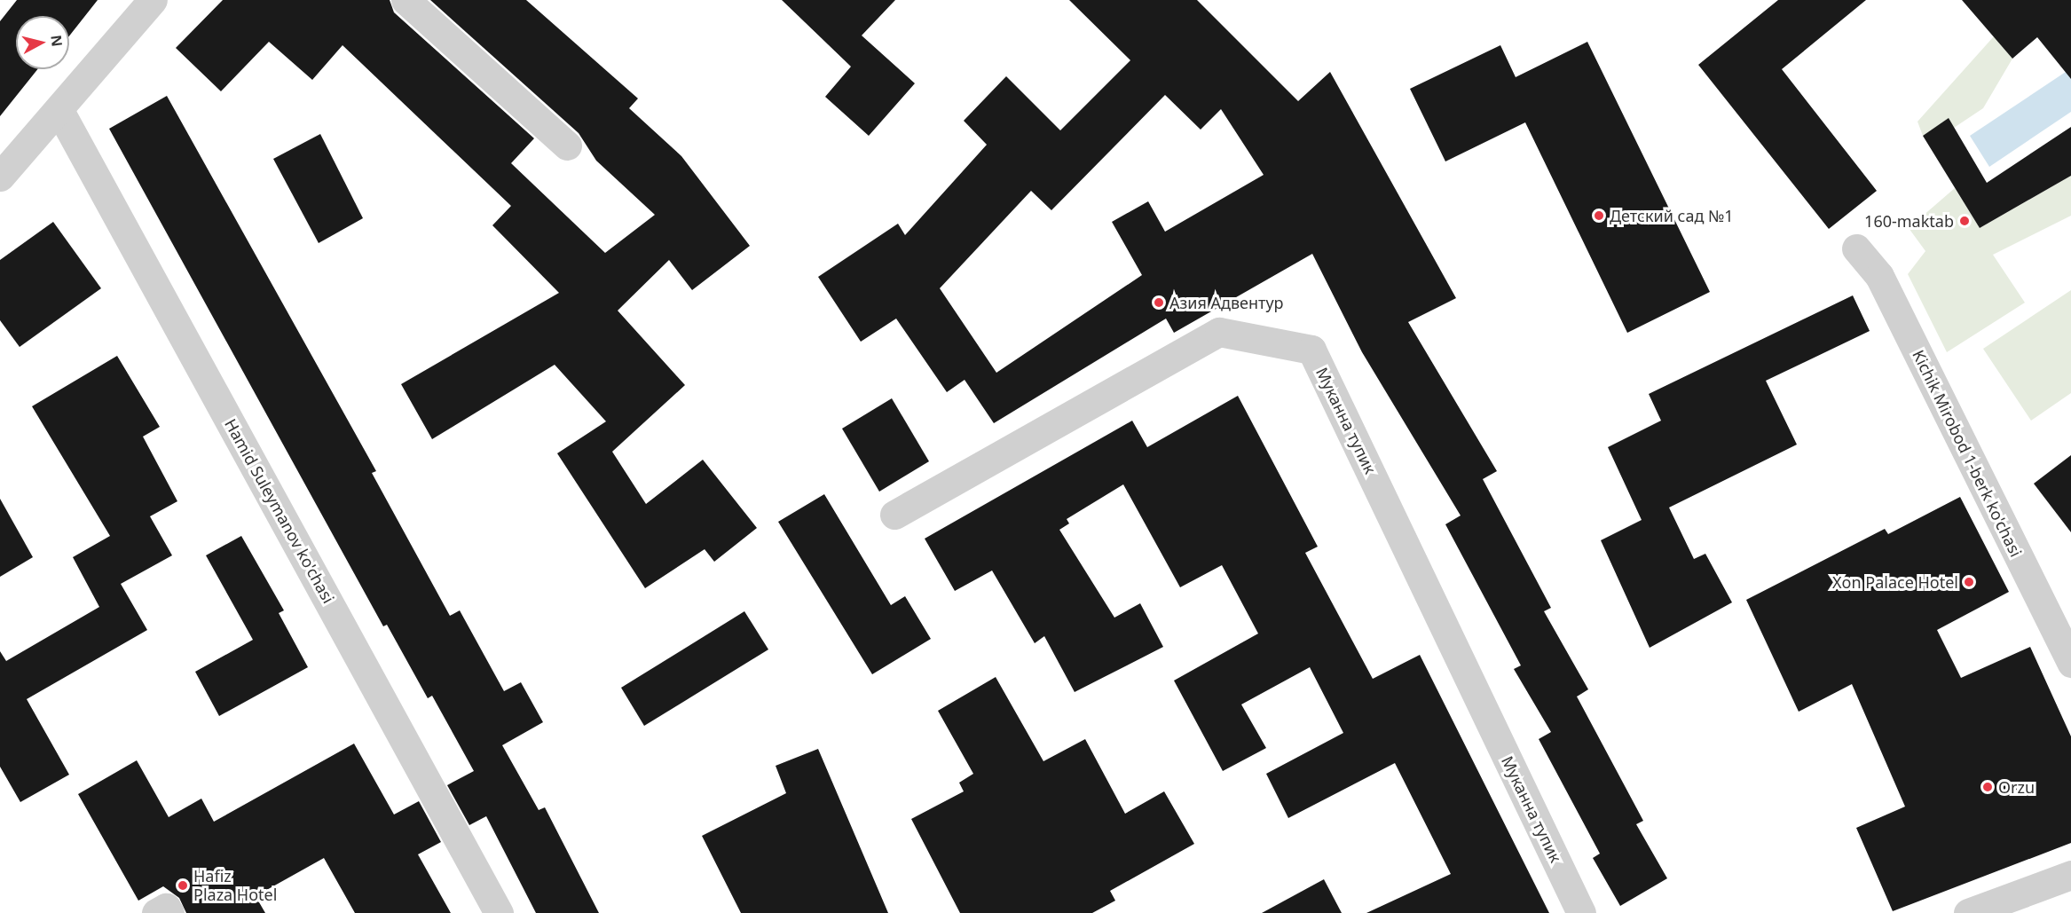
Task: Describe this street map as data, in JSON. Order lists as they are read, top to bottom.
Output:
{
  "streets": {
    "street": ["Муканна тупик", "Kichik Mirobod 1-berk ko'chasi", "Hamid Suleymanov ko'chasi"]
  },
  "places": [
    "Детский сад №1",
    "160-maktab",
    "Азия Адвентур",
    "Xon Palace Hotel",
    "Orzu",
    "Hafiz Plaza Hotel"
  ],
  "north": "right"
}
